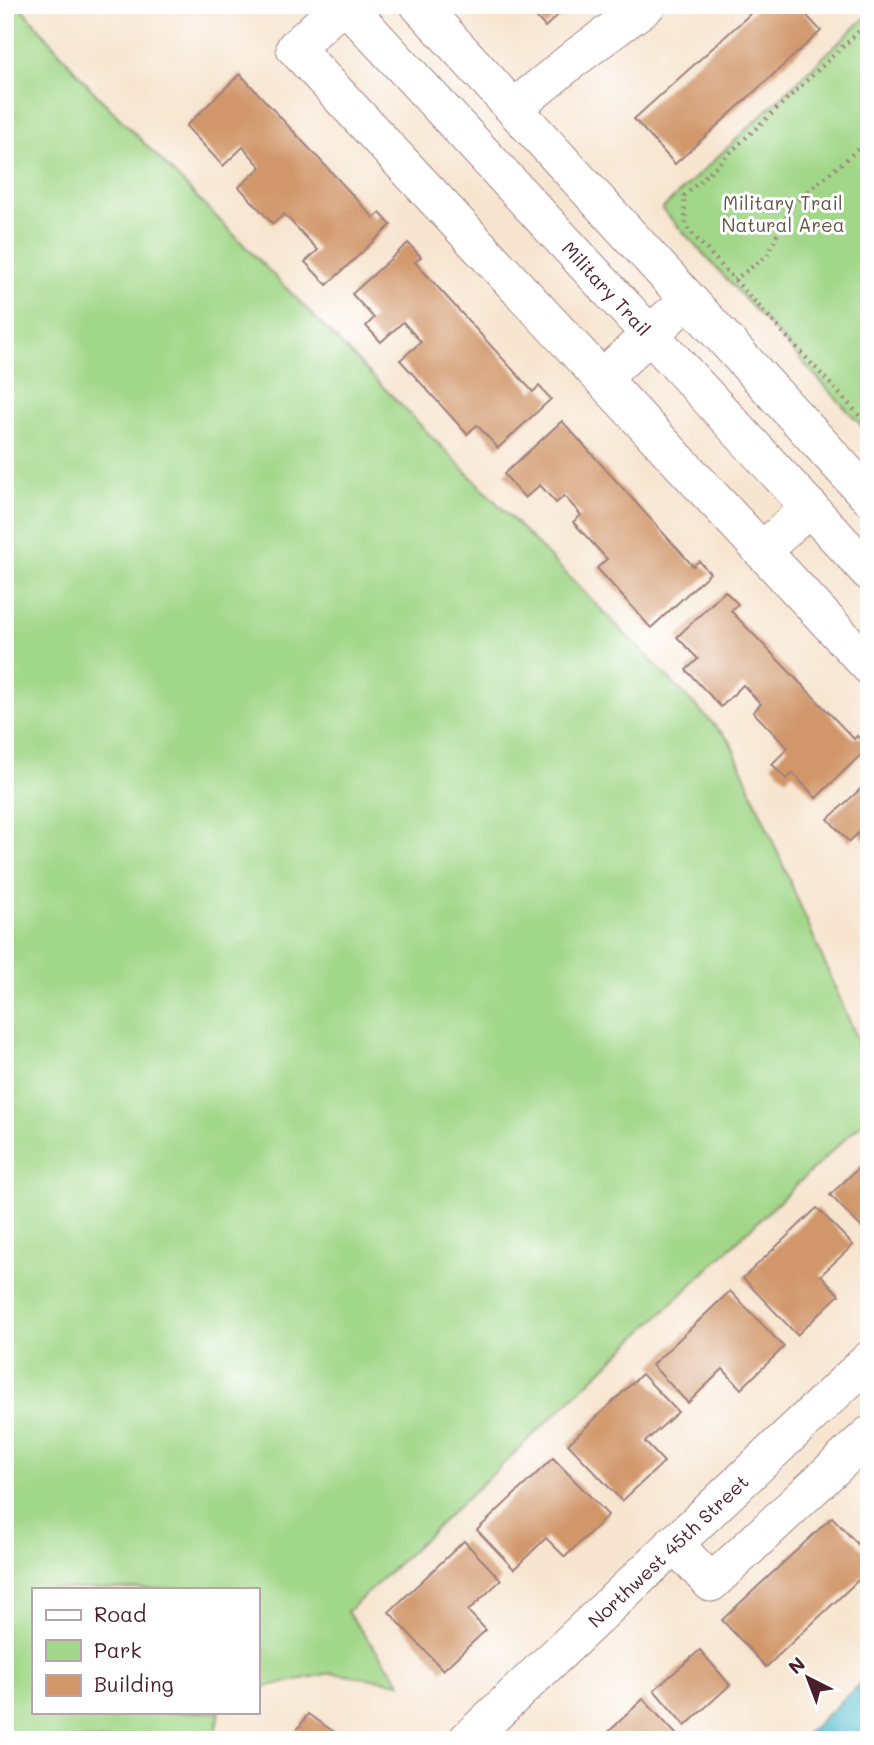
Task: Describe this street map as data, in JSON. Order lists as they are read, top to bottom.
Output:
{
  "streets": {
    "street": ["Military Trail", "Northwest 45th Street"]
  },
  "parks": ["Military Trail Natural Area"],
  "legend": ["Road", "Park", "Building"],
  "north": "top left"
}
